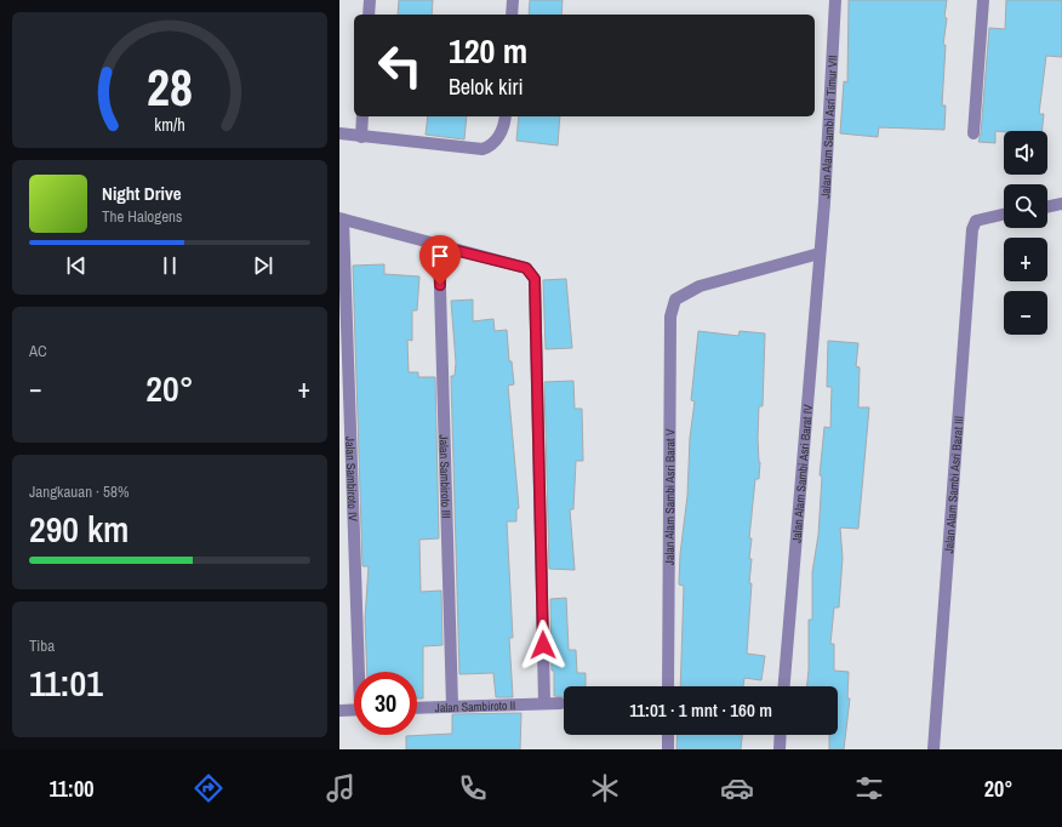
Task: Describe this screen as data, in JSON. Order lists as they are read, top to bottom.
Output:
{
  "streets": {
    "street": [
      "Jalan Alam Sambi Asri Timur VII",
      "Jalan Alam Sambi Asri Barat IV",
      "Jalan Sambiroto III",
      "Jalan Sambiroto IV",
      "Jalan Alam Sambi Asri Barat III",
      "Jalan Alam Sambi Asri Barat V",
      "Jalan Sambiroto II"
    ]
  },
  "crossings": [
    ["Jalan Alam Sambi Asri Timur VII", "Jalan Alam Sambi Asri Barat IV"],
    ["Jalan Alam Sambi Asri Timur VII", "Jalan Alam Sambi Asri Barat V"],
    ["Jalan Alam Sambi Asri Barat IV", "Jalan Alam Sambi Asri Barat V"],
    ["Jalan Sambiroto III", "Jalan Sambiroto II"]
  ],
  "page": {
    "turn": ["120 m", "Belok kiri"],
    "map_buttons": ["+", "−"],
    "song": ["Night Drive", "The Halogens"],
    "tile": [
      "AC",
      ["Jangkauan · 58%", "290 km"],
      ["Tiba", "11:01"]
    ],
    "heat": ["−", "20°", "+"],
    "limit": "30",
    "trip": "11:01 · 1 mnt · 160 m",
    "tabs": ["11:00", "20°"],
    "gauge": ["28", "km/h"]
  }
}
